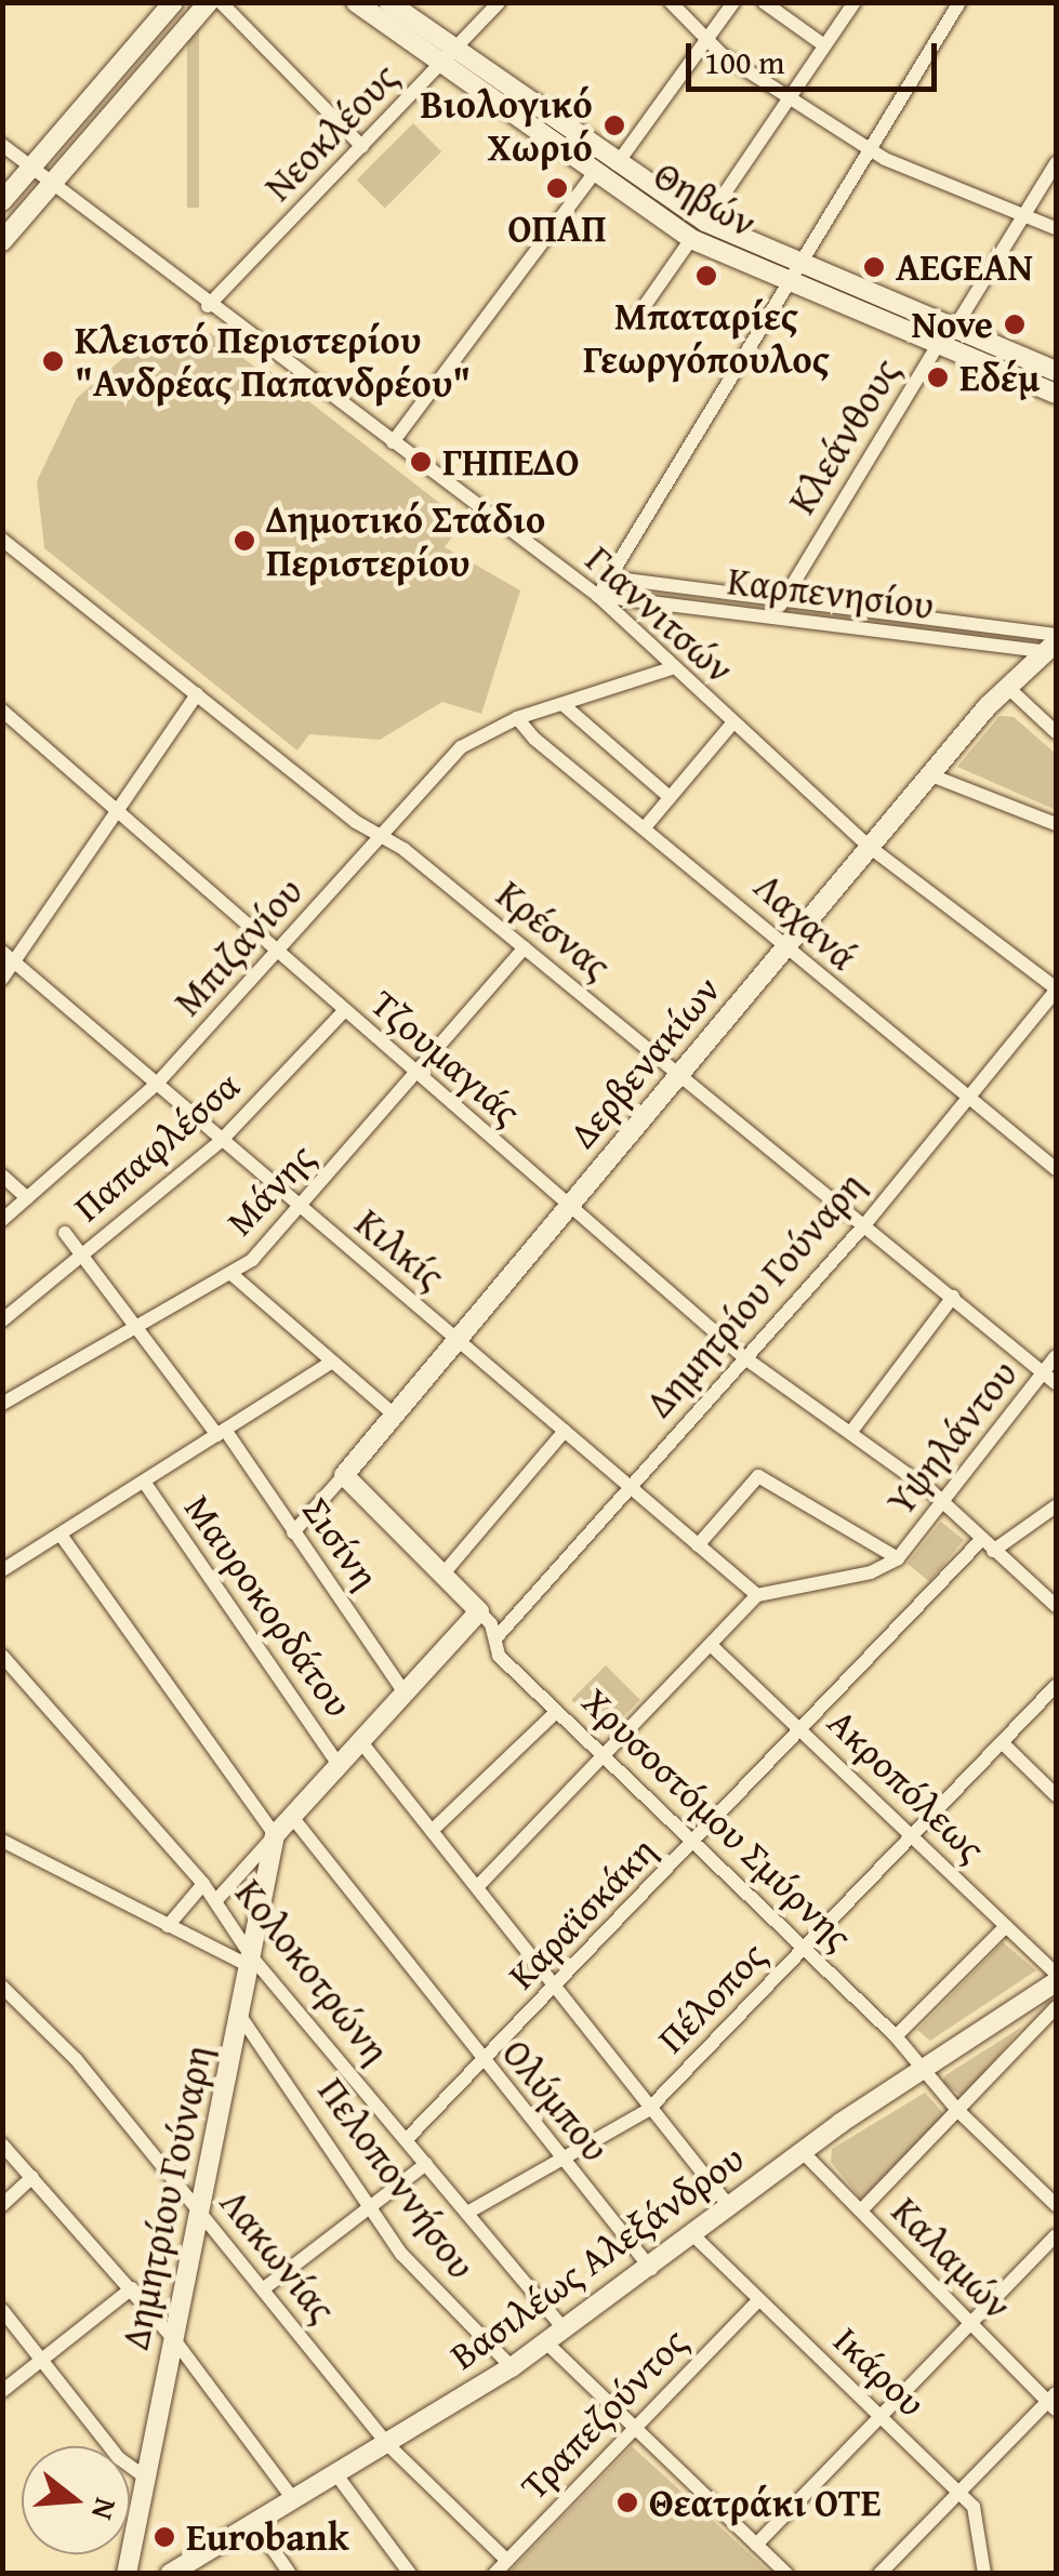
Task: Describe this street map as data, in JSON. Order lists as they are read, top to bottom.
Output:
{
  "streets": {
    "street": [
      "Νεοκλέους",
      "Θηβών",
      "Κλεάνθους",
      "Καρπενησίου",
      "Γιαννιτσών",
      "Λαχανά",
      "Κρέσνας",
      "Μπιζανίου",
      "Τζουμαγιάς",
      "Δερβενακίων",
      "Παπαφλέσσα",
      "Μάνης",
      "Κιλκίς",
      "Δημητρίου Γούναρη",
      "Υψηλάντου",
      "Σισίνη",
      "Μαυροκορδάτου",
      "Ακροπόλεως",
      "Χρυσοστόμου Σμύρνης",
      "Καραϊσκάκη",
      "Κολοκοτρώνη",
      "Πέλοπος",
      "Ολύμπου",
      "Πελοποννήσου",
      "Λακωνίας",
      "Βασιλέως Αλεξάνδρου",
      "Καλαμών",
      "Ικάρου",
      "Τραπεζούντος"
    ]
  },
  "crossings": [
    ["Νεοκλέους", "Θηβών"],
    ["Νεοκλέους", "Γιαννιτσών"],
    ["Θηβών", "Κλεάνθους"],
    ["Κλεάνθους", "Καρπενησίου"],
    ["Καρπενησίου", "Γιαννιτσών"],
    ["Καρπενησίου", "Δερβενακίων"],
    ["Γιαννιτσών", "Μπιζανίου"],
    ["Γιαννιτσών", "Δερβενακίων"],
    ["Γιαννιτσών", "Δημητρίου Γούναρη"],
    ["Λαχανά", "Μπιζανίου"],
    ["Λαχανά", "Δερβενακίων"],
    ["Λαχανά", "Δημητρίου Γούναρη"],
    ["Κρέσνας", "Μπιζανίου"],
    ["Κρέσνας", "Δερβενακίων"],
    ["Κρέσνας", "Μάνης"],
    ["Κρέσνας", "Δημητρίου Γούναρη"],
    ["Κρέσνας", "Υψηλάντου"],
    ["Μπιζανίου", "Τζουμαγιάς"],
    ["Μπιζανίου", "Κιλκίς"],
    ["Τζουμαγιάς", "Δερβενακίων"],
    ["Τζουμαγιάς", "Παπαφλέσσα"],
    ["Τζουμαγιάς", "Μάνης"],
    ["Τζουμαγιάς", "Δημητρίου Γούναρη"],
    ["Τζουμαγιάς", "Υψηλάντου"],
    ["Τζουμαγιάς", "Καραϊσκάκη"],
    ["Δερβενακίων", "Κιλκίς"],
    ["Δερβενακίων", "Σισίνη"],
    ["Δερβενακίων", "Χρυσοστόμου Σμύρνης"],
    ["Παπαφλέσσα", "Κιλκίς"],
    ["Παπαφλέσσα", "Σισίνη"],
    ["Μάνης", "Κιλκίς"],
    ["Μάνης", "Σισίνη"],
    ["Κιλκίς", "Δημητρίου Γούναρη"],
    ["Δημητρίου Γούναρη", "Χρυσοστόμου Σμύρνης"],
    ["Δημητρίου Γούναρη", "Κολοκοτρώνη"],
    ["Δημητρίου Γούναρη", "Πελοποννήσου"],
    ["Δημητρίου Γούναρη", "Λακωνίας"],
    ["Μαυροκορδάτου", "Καραϊσκάκη"],
    ["Μαυροκορδάτου", "Πέλοπος"],
    ["Μαυροκορδάτου", "Βασιλέως Αλεξάνδρου"],
    ["Ακροπόλεως", "Καραϊσκάκη"],
    ["Ακροπόλεως", "Πέλοπος"],
    ["Χρυσοστόμου Σμύρνης", "Καραϊσκάκη"],
    ["Χρυσοστόμου Σμύρνης", "Πέλοπος"],
    ["Χρυσοστόμου Σμύρνης", "Βασιλέως Αλεξάνδρου"],
    ["Καραϊσκάκη", "Κολοκοτρώνη"],
    ["Καραϊσκάκη", "Ολύμπου"],
    ["Κολοκοτρώνη", "Πέλοπος"],
    ["Κολοκοτρώνη", "Βασιλέως Αλεξάνδρου"],
    ["Πέλοπος", "Ολύμπου"],
    ["Ολύμπου", "Βασιλέως Αλεξάνδρου"],
    ["Πελοποννήσου", "Βασιλέως Αλεξάνδρου"],
    ["Λακωνίας", "Βασιλέως Αλεξάνδρου"],
    ["Λακωνίας", "Τραπεζούντος"],
    ["Βασιλέως Αλεξάνδρου", "Καλαμών"],
    ["Βασιλέως Αλεξάνδρου", "Ικάρου"],
    ["Ικάρου", "Τραπεζούντος"]
  ],
  "places": [
    "Βιολογικό Χωριό",
    "ΟΠΑΠ",
    "AEGEAN",
    "Μπαταρίες Γεωργόπουλος",
    "Nove",
    "Κλειστό Περιστερίου \"Ανδρέας Παπανδρέου\"",
    "Εδέμ",
    "ΓΗΠΕΔΟ",
    "Δημοτικό Στάδιο Περιστερίου",
    "Θεατράκι ΟΤΕ",
    "Eurobank"
  ],
  "scale_bar": "100 m",
  "north": "right"
}
